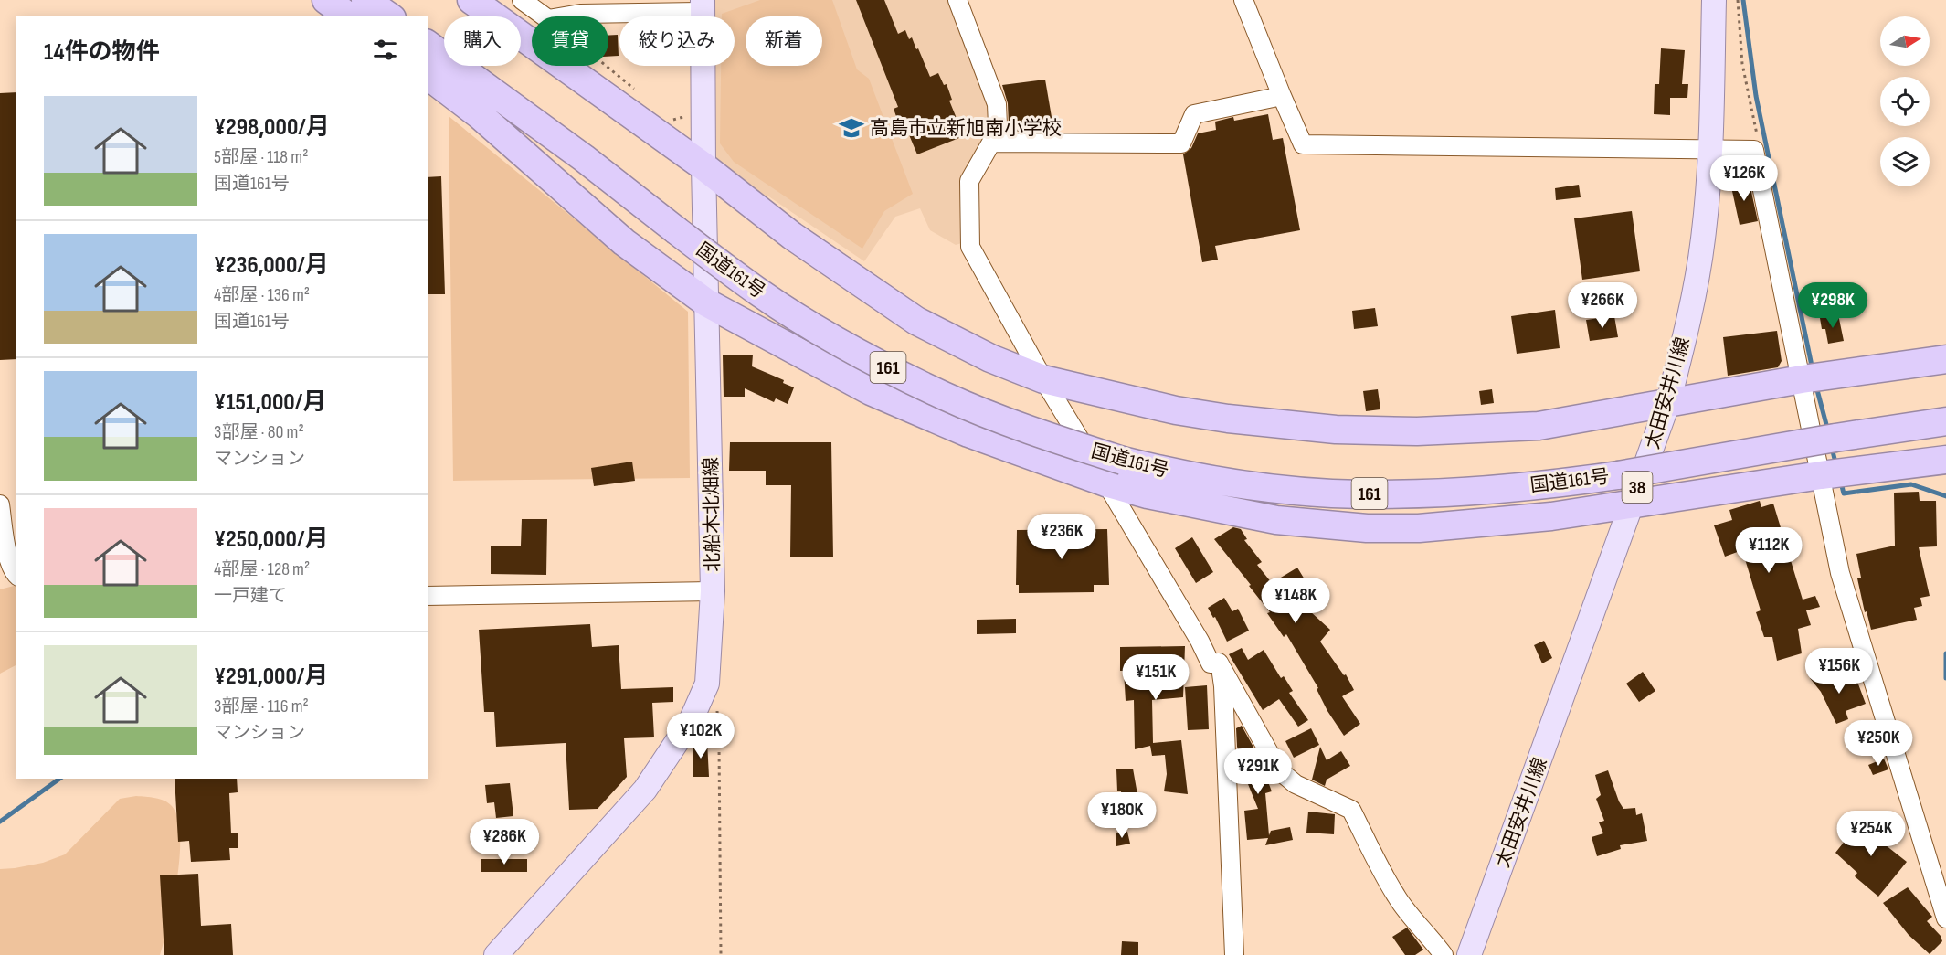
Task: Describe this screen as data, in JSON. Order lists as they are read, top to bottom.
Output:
{
  "streets": {
    "highway": ["国道161号", "161"],
    "main road": ["太田安井川線", "38", "北船木北畑線"]
  },
  "places": {
    "school or university": ["高島市立新旭南小学校"]
  },
  "north": "right",
  "page": {
    "chip": [
      "購入",
      "賃貸",
      "絞り込み",
      "新着"
    ],
    "heading": "14件の物件",
    "list": [
      {
        "name": "¥298,000/月",
        "note": "5部屋 · 118 m² · 国道161号"
      },
      {
        "name": "¥236,000/月",
        "note": "4部屋 · 136 m² · 国道161号"
      },
      {
        "name": "¥151,000/月",
        "note": "3部屋 · 80 m² · マンション"
      },
      {
        "name": "¥250,000/月",
        "note": "4部屋 · 128 m² · 一戸建て"
      },
      {
        "name": "¥291,000/月",
        "note": "3部屋 · 116 m² · マンション"
      }
    ],
    "price": [
      "¥126K",
      "¥266K",
      "¥298K",
      "¥236K",
      "¥112K",
      "¥148K",
      "¥156K",
      "¥151K",
      "¥102K",
      "¥250K",
      "¥291K",
      "¥180K",
      "¥254K",
      "¥286K"
    ]
  }
}
